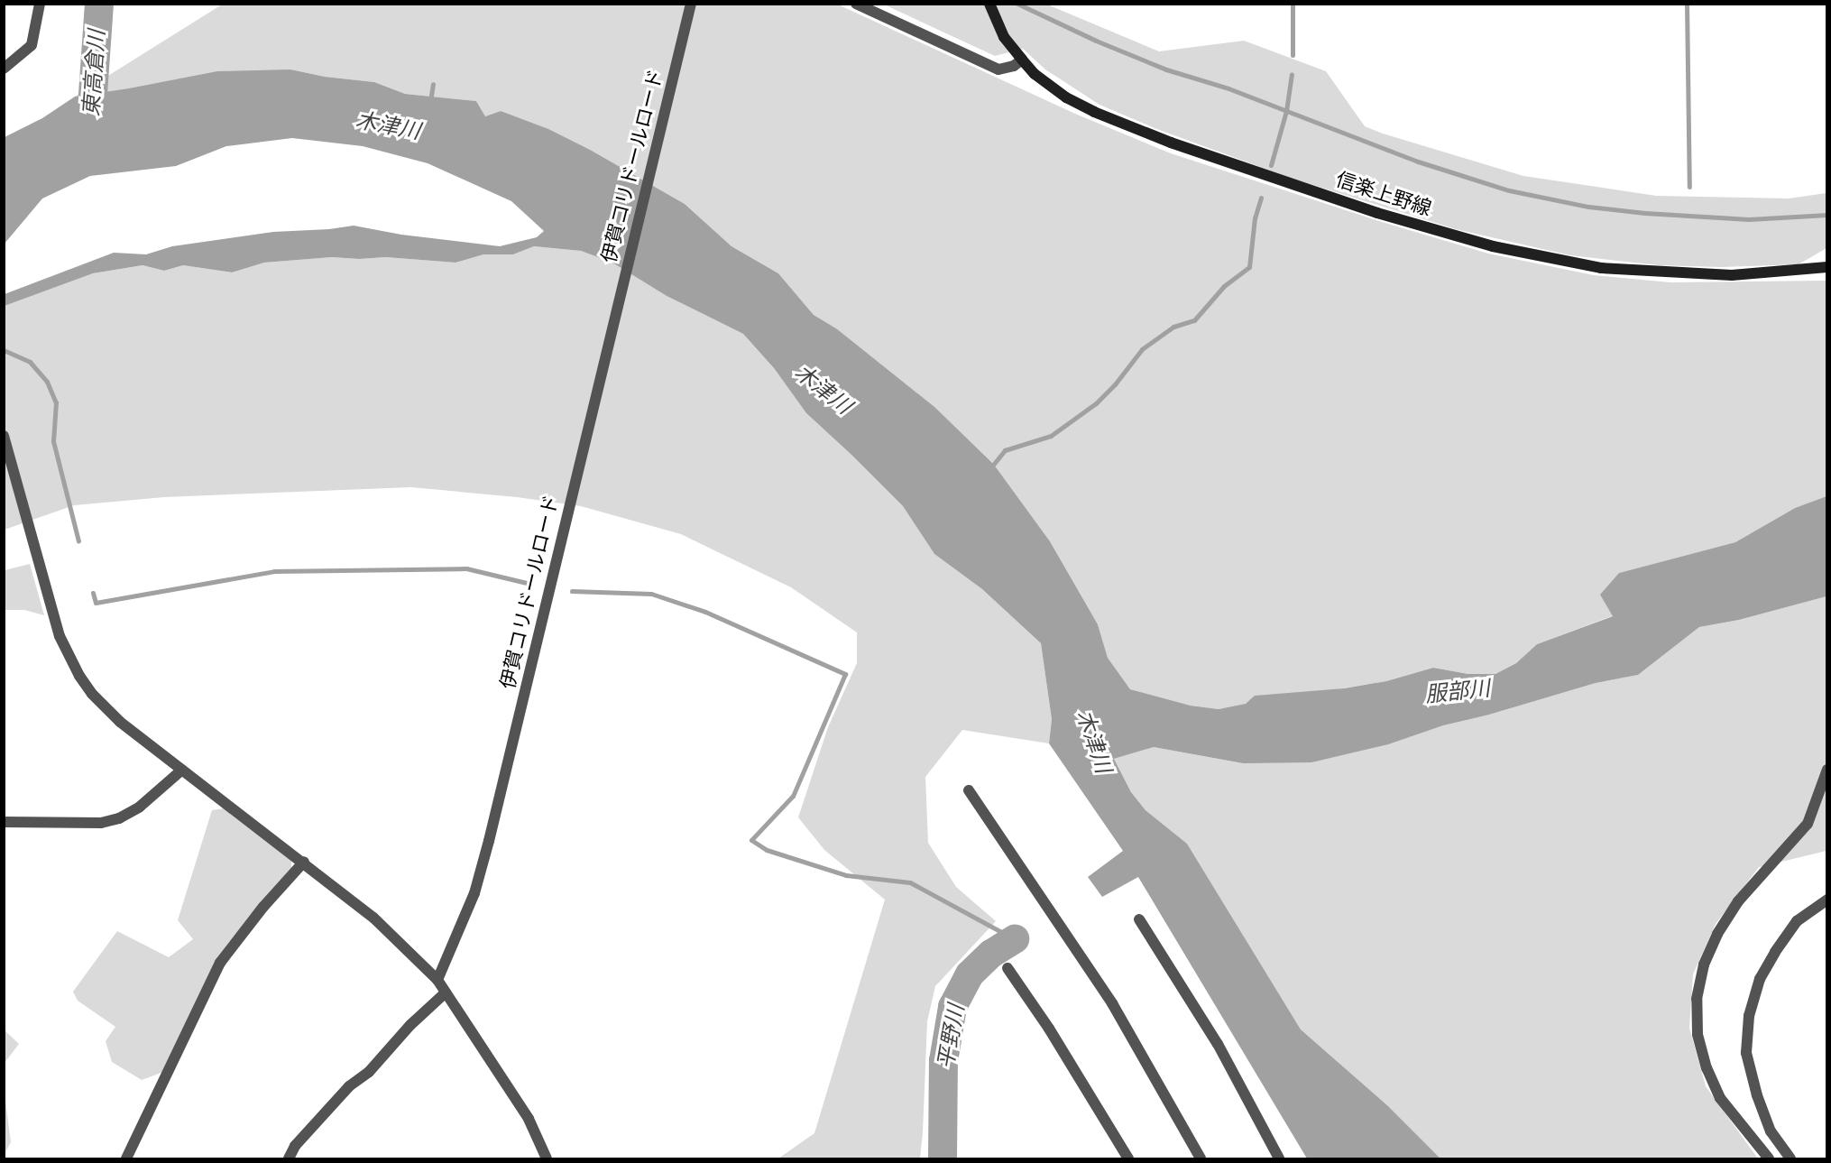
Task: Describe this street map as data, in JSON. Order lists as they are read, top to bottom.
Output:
{
  "streets": {
    "main road": ["信楽上野線"],
    "street": ["伊賀コリドールロード"]
  },
  "water": [
    "東高倉川",
    "木津川",
    "服部川",
    "平野川"
  ]
}
